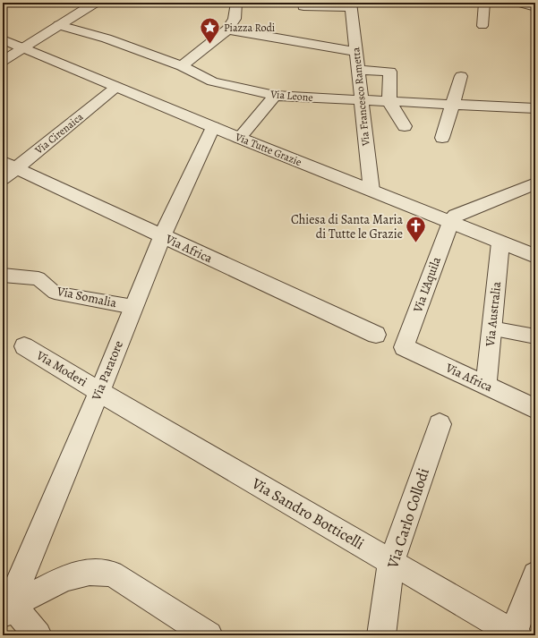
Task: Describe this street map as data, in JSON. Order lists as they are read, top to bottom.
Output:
{
  "streets": {
    "street": [
      "Via Leone",
      "Via Francesco Rametta",
      "Via Cirenaica",
      "Via Tutte Grazie",
      "Via Africa",
      "Via L'Aquila",
      "Via Somalia",
      "Via Australia",
      "Via Moderi",
      "Via Paratore",
      "Via Sandro Botticelli",
      "Via Carlo Collodi"
    ]
  },
  "crossings": [
    ["Via Leone", "Via Francesco Rametta"],
    ["Via Francesco Rametta", "Via Tutte Grazie"],
    ["Via Cirenaica", "Via Tutte Grazie"],
    ["Via Cirenaica", "Via Africa"],
    ["Via Tutte Grazie", "Via L'Aquila"],
    ["Via Tutte Grazie", "Via Australia"],
    ["Via Tutte Grazie", "Via Paratore"],
    ["Via Africa", "Via L'Aquila"],
    ["Via Africa", "Via Australia"],
    ["Via Africa", "Via Paratore"],
    ["Via Somalia", "Via Paratore"],
    ["Via Moderi", "Via Paratore"],
    ["Via Moderi", "Via Sandro Botticelli"],
    ["Via Paratore", "Via Sandro Botticelli"],
    ["Via Sandro Botticelli", "Via Carlo Collodi"]
  ],
  "places": {
    "place": ["Piazza Rodi"],
    "church": ["Chiesa di Santa Maria di Tutte le Grazie"]
  }
}
